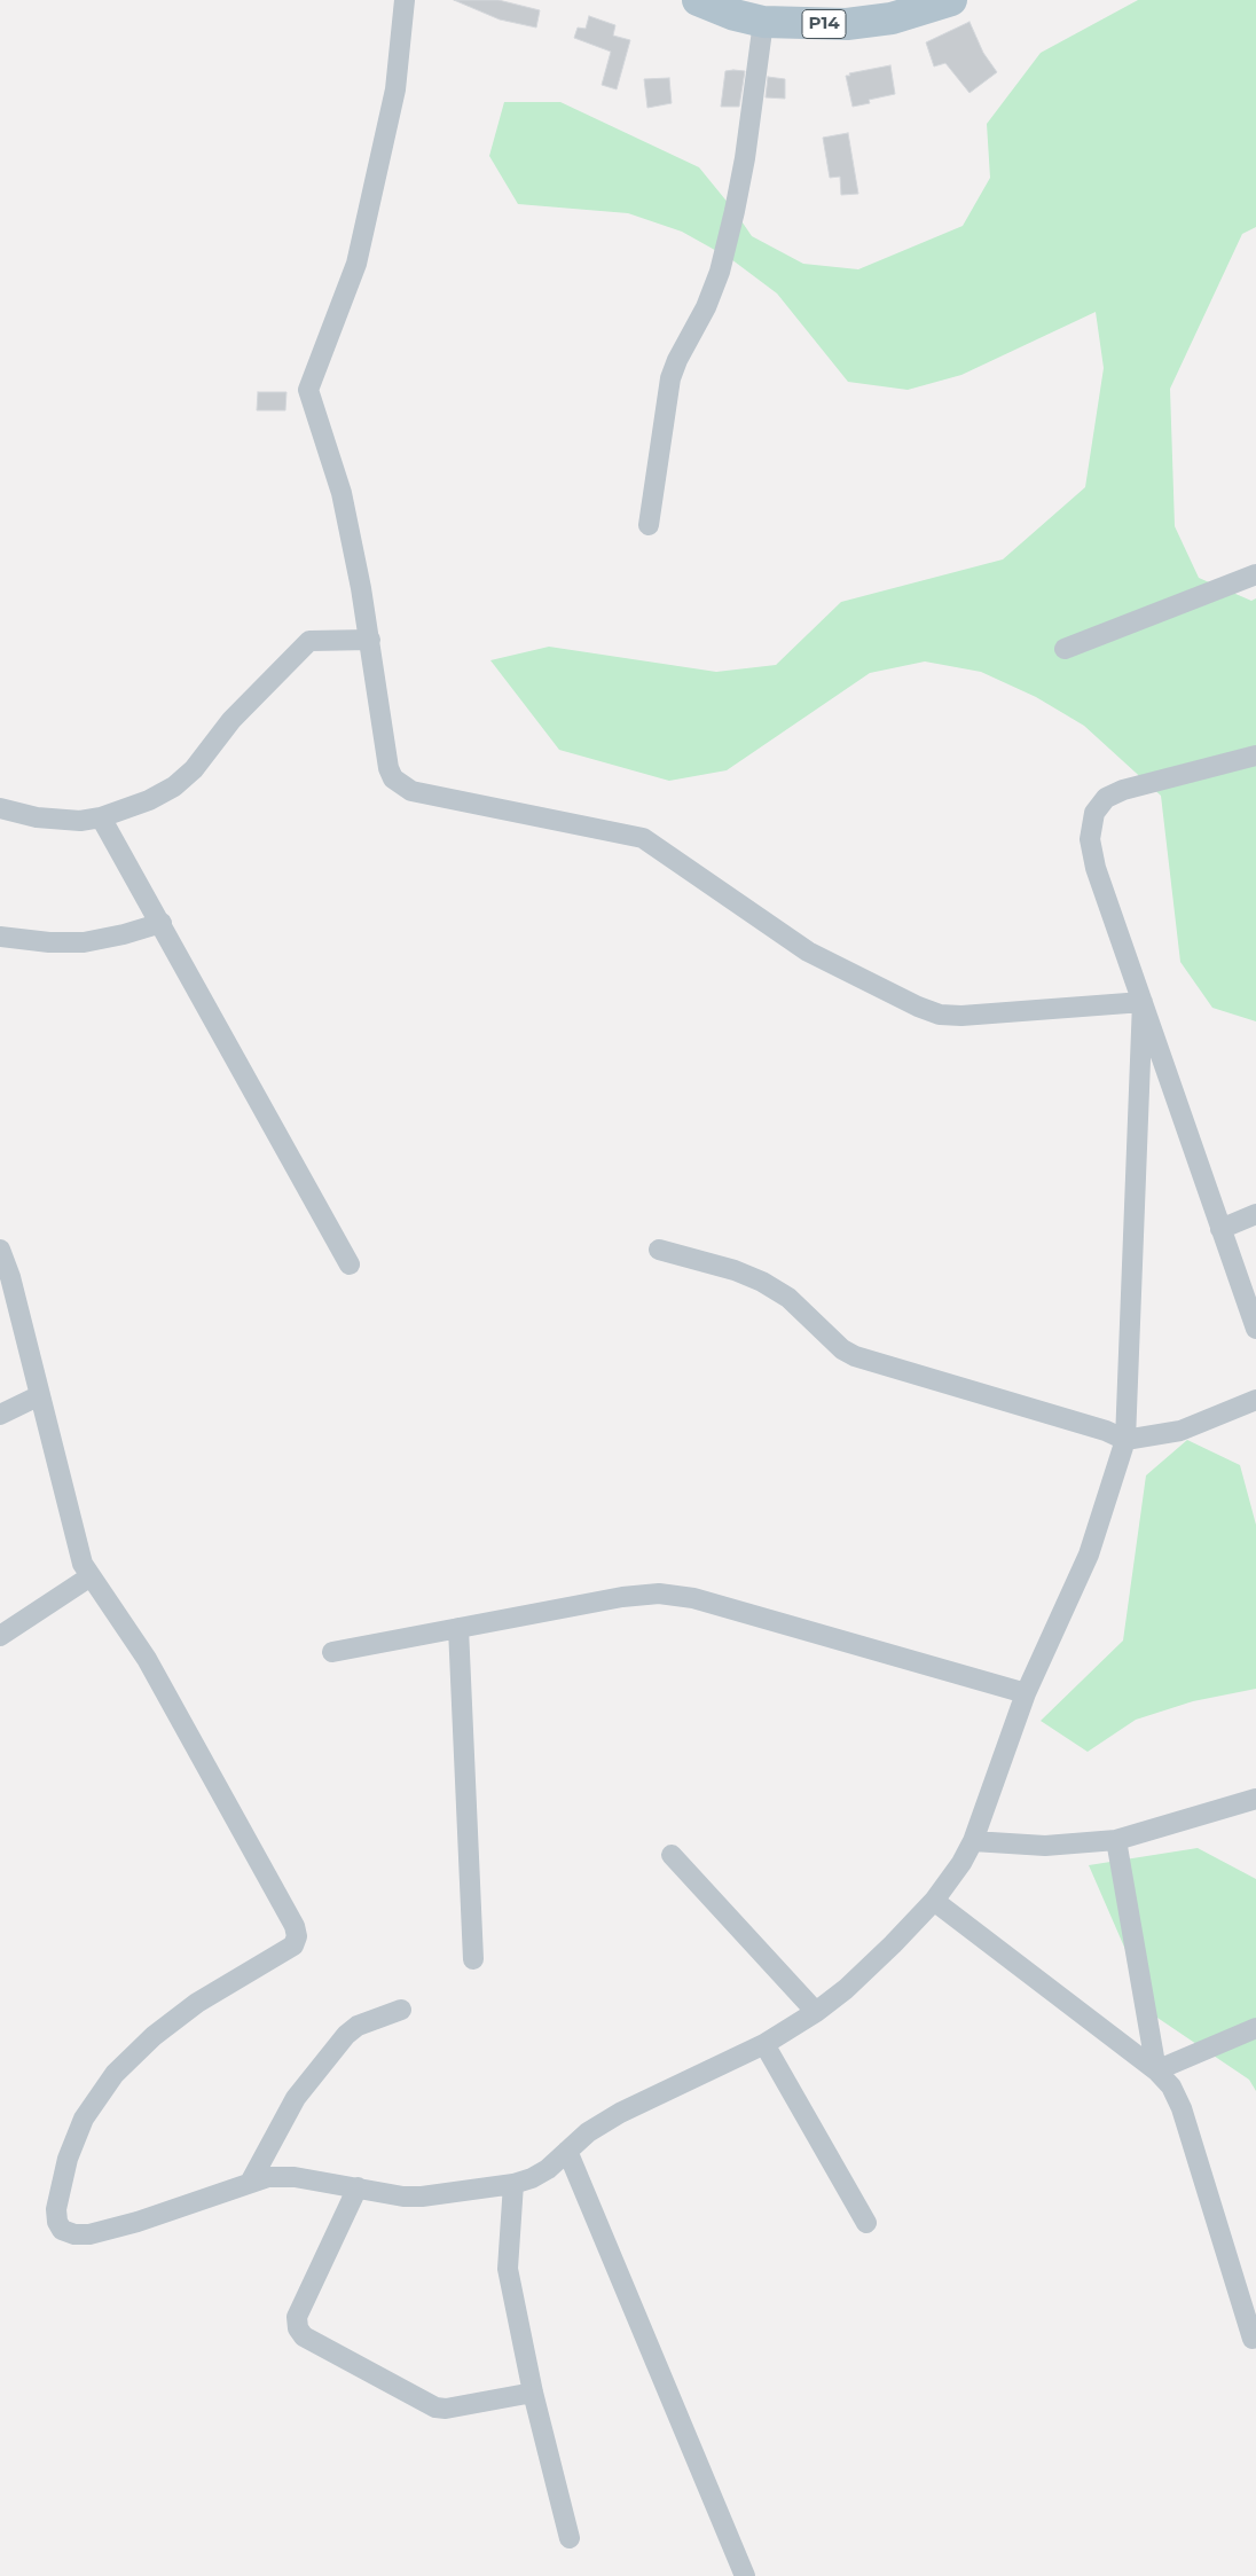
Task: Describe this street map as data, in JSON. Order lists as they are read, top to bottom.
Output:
{
  "streets": {
    "main road": ["P14"]
  }
}
